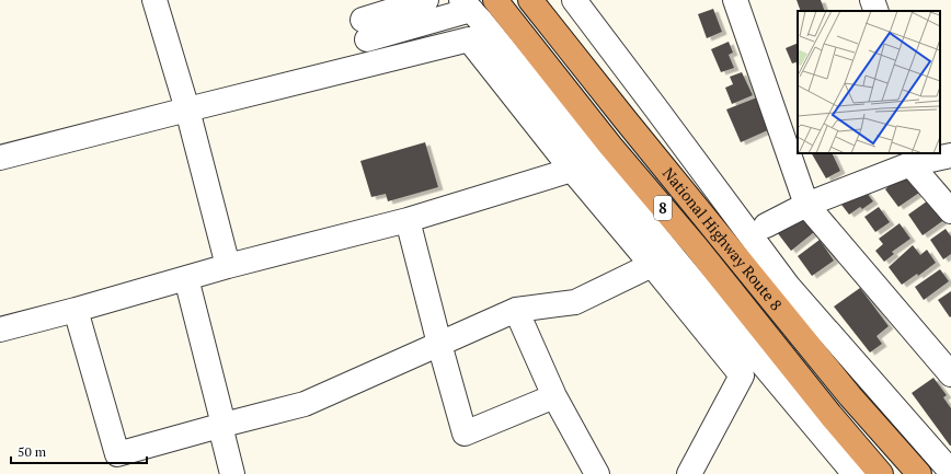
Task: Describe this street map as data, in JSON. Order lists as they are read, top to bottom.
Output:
{
  "streets": {
    "highway": ["8", "National Highway Route 8"]
  },
  "crossings": [
    ["8", "National Highway Route 8"]
  ],
  "scale_bar": "50 m"
}
